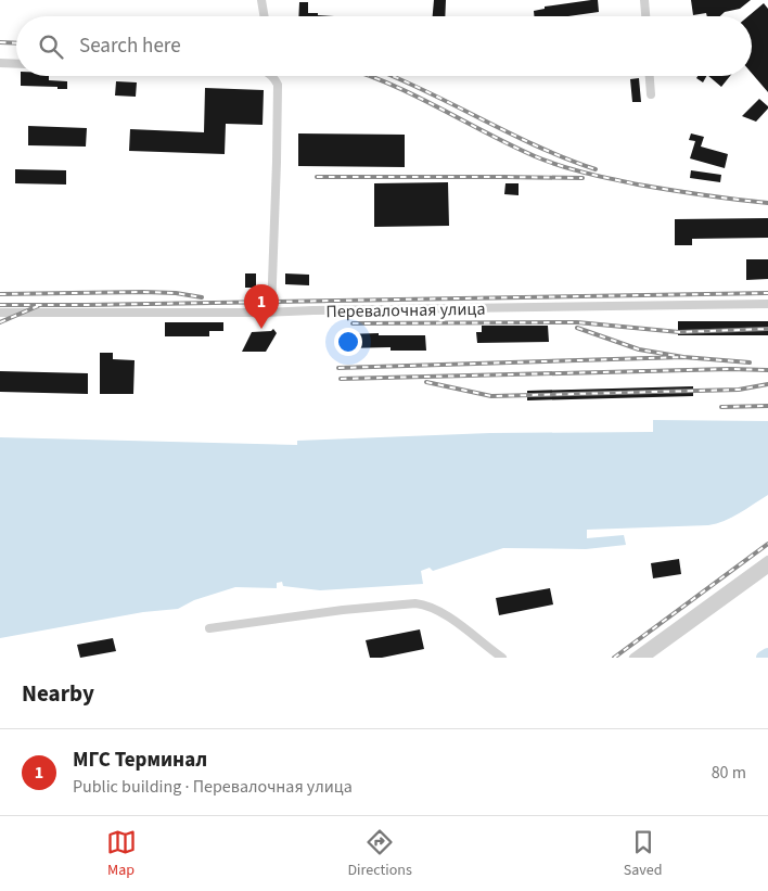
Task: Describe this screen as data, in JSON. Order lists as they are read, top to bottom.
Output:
{
  "streets": {
    "street": ["Перевалочная улица"]
  },
  "page": {
    "search": "Search here",
    "pins": "1",
    "heading": "Nearby",
    "list": [
      {
        "mark": "1",
        "name": "МГС Терминал",
        "note": "Public building · Перевалочная улица",
        "value": "80 m"
      }
    ],
    "nav": ["Map", "Directions", "Saved"]
  }
}
